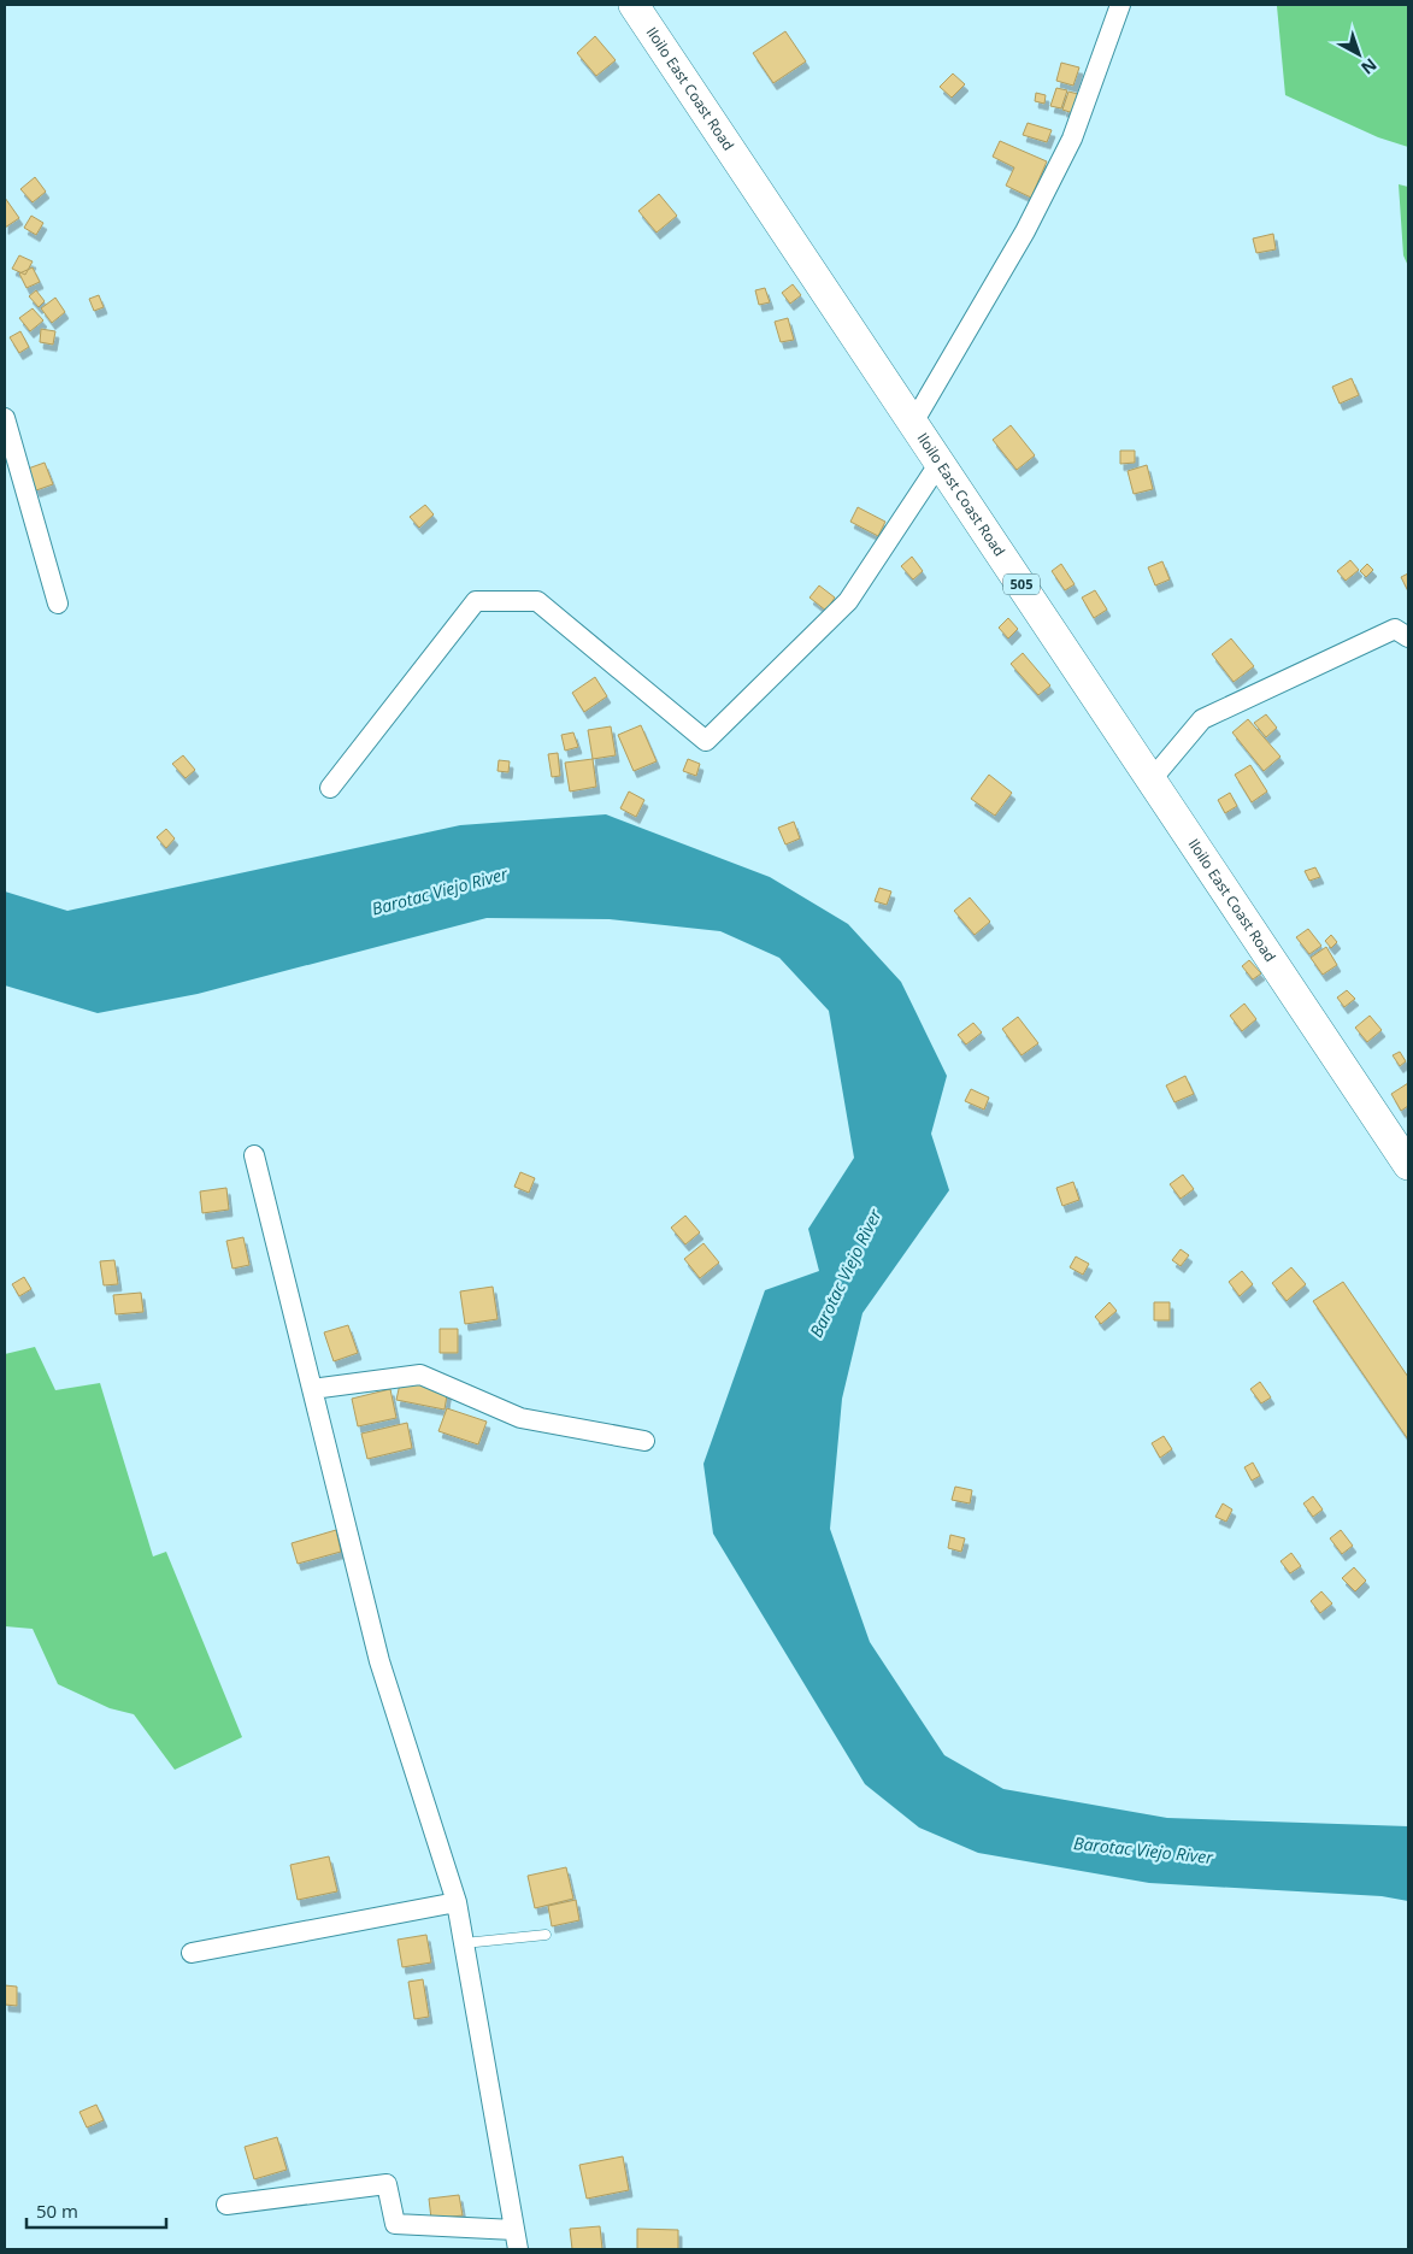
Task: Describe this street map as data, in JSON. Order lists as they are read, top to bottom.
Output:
{
  "streets": {
    "main road": ["Iloilo East Coast Road", "505"]
  },
  "water": ["Barotac Viejo River"],
  "scale_bar": "50 m",
  "north": "bottom right"
}
